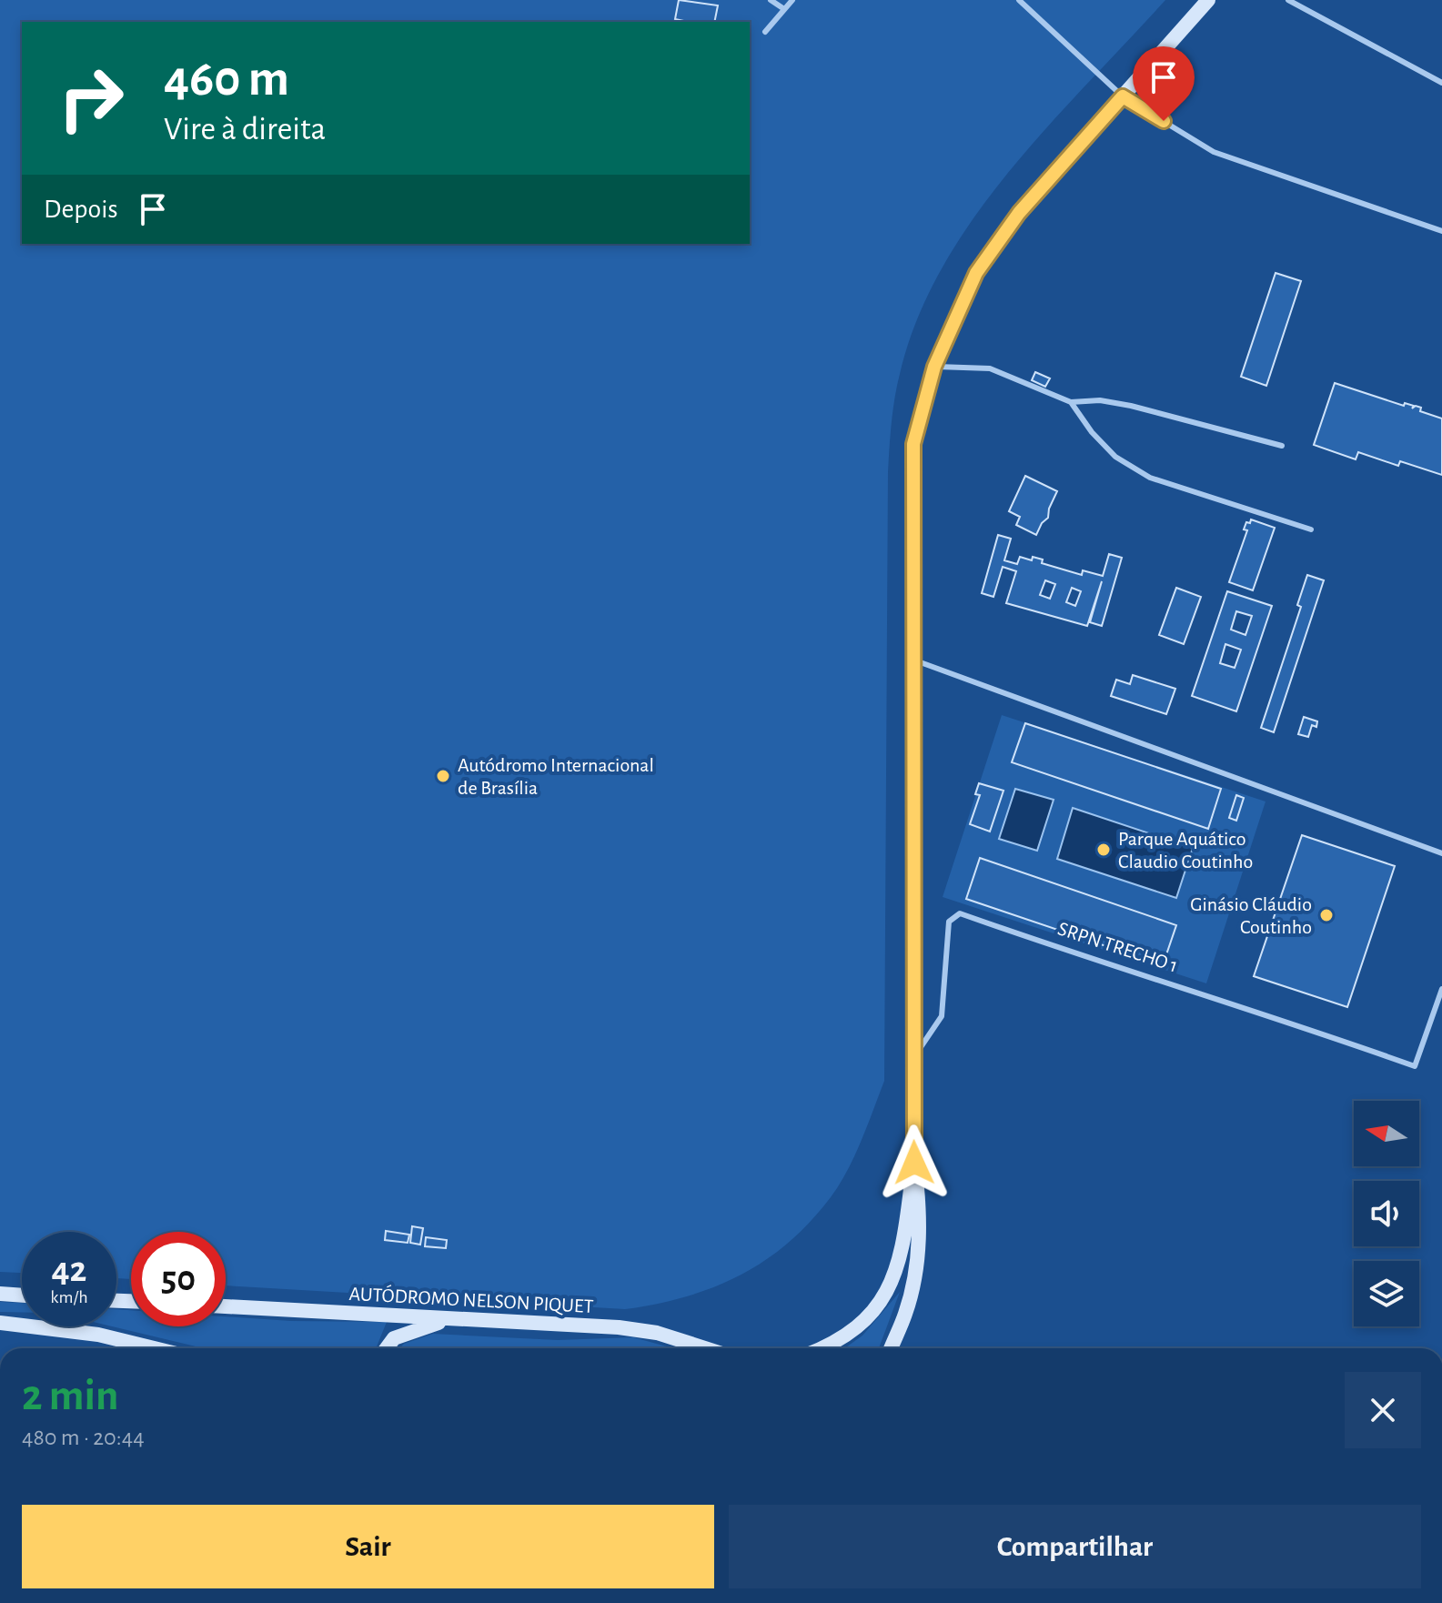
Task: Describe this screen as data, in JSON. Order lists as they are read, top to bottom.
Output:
{
  "streets": {
    "main road": ["AUTÓDROMO NELSON PIQUET"],
    "lane": ["SRPN TRECHO 1"]
  },
  "places": ["Autódromo Internacional de Brasília", "Parque Aquático Claudio Coutinho", "Ginásio Cláudio Coutinho"],
  "north": "left",
  "page": {
    "turn": ["460 m", "Vire à direita"],
    "then": "Depois",
    "speed": "42 km/h",
    "limit": "50",
    "heading": ["2 min", "480 m · 20:44"],
    "buttons": ["Sair", "Compartilhar"]
  }
}
